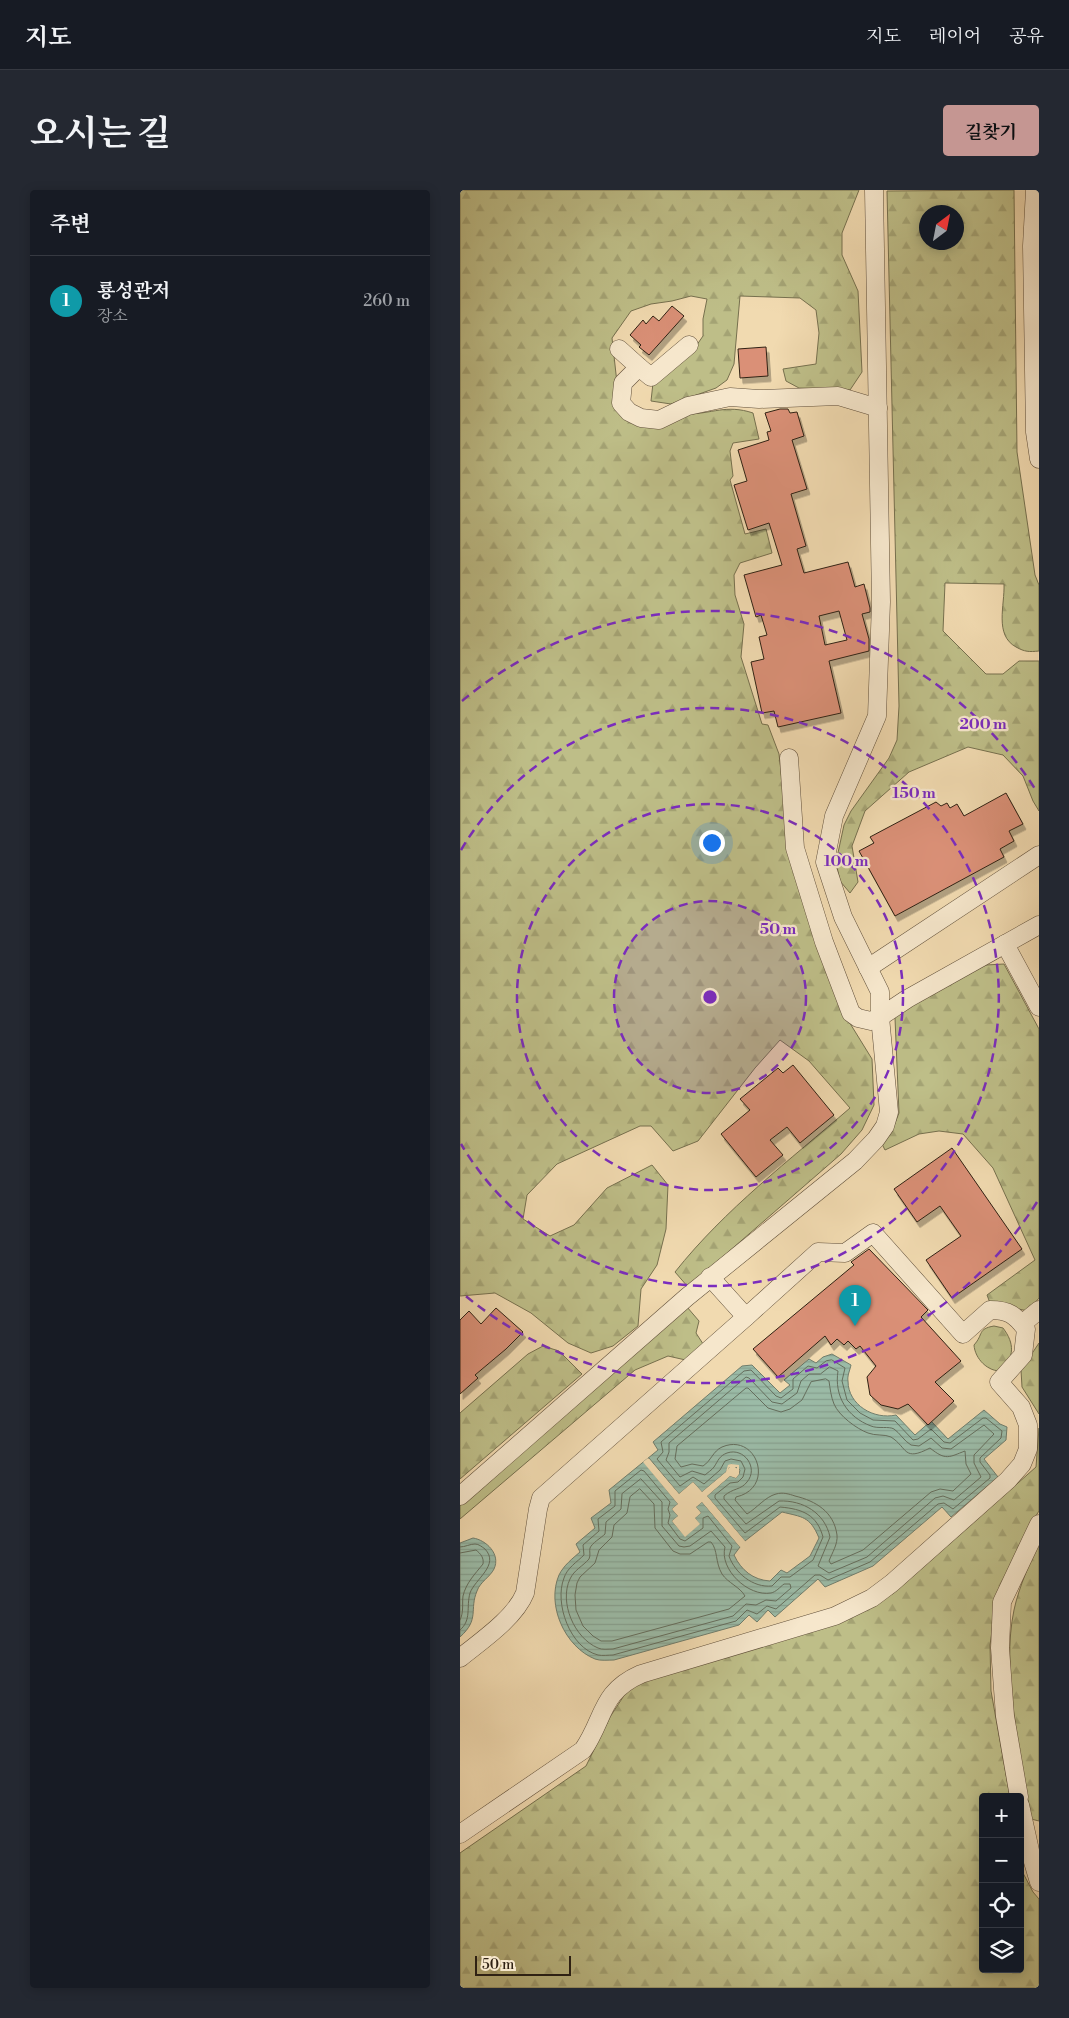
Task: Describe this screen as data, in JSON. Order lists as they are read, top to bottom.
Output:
{
  "scale_bar": "50 m",
  "north": "top right",
  "page": {
    "header": "지도",
    "nav": ["지도", "레이어", "공유"],
    "title": "오시는 길",
    "buttons": "길찾기",
    "heading": "주변",
    "list": [
      {
        "mark": "1",
        "name": "룡성관저",
        "note": "장소",
        "value": "260 m"
      }
    ],
    "pins": "1",
    "map_buttons": ["+", "−"],
    "scale": "50 m"
  },
  "rings": [
    "200 m",
    "150 m",
    "100 m",
    "50 m"
  ]
}
